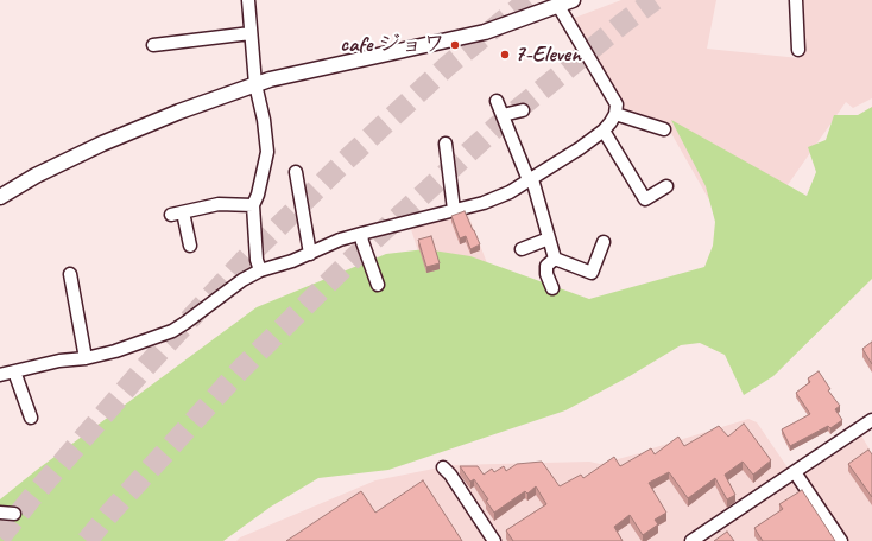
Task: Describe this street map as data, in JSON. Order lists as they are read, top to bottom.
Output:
{
  "places": ["cafe ジョワ", "7-Eleven"]
}
